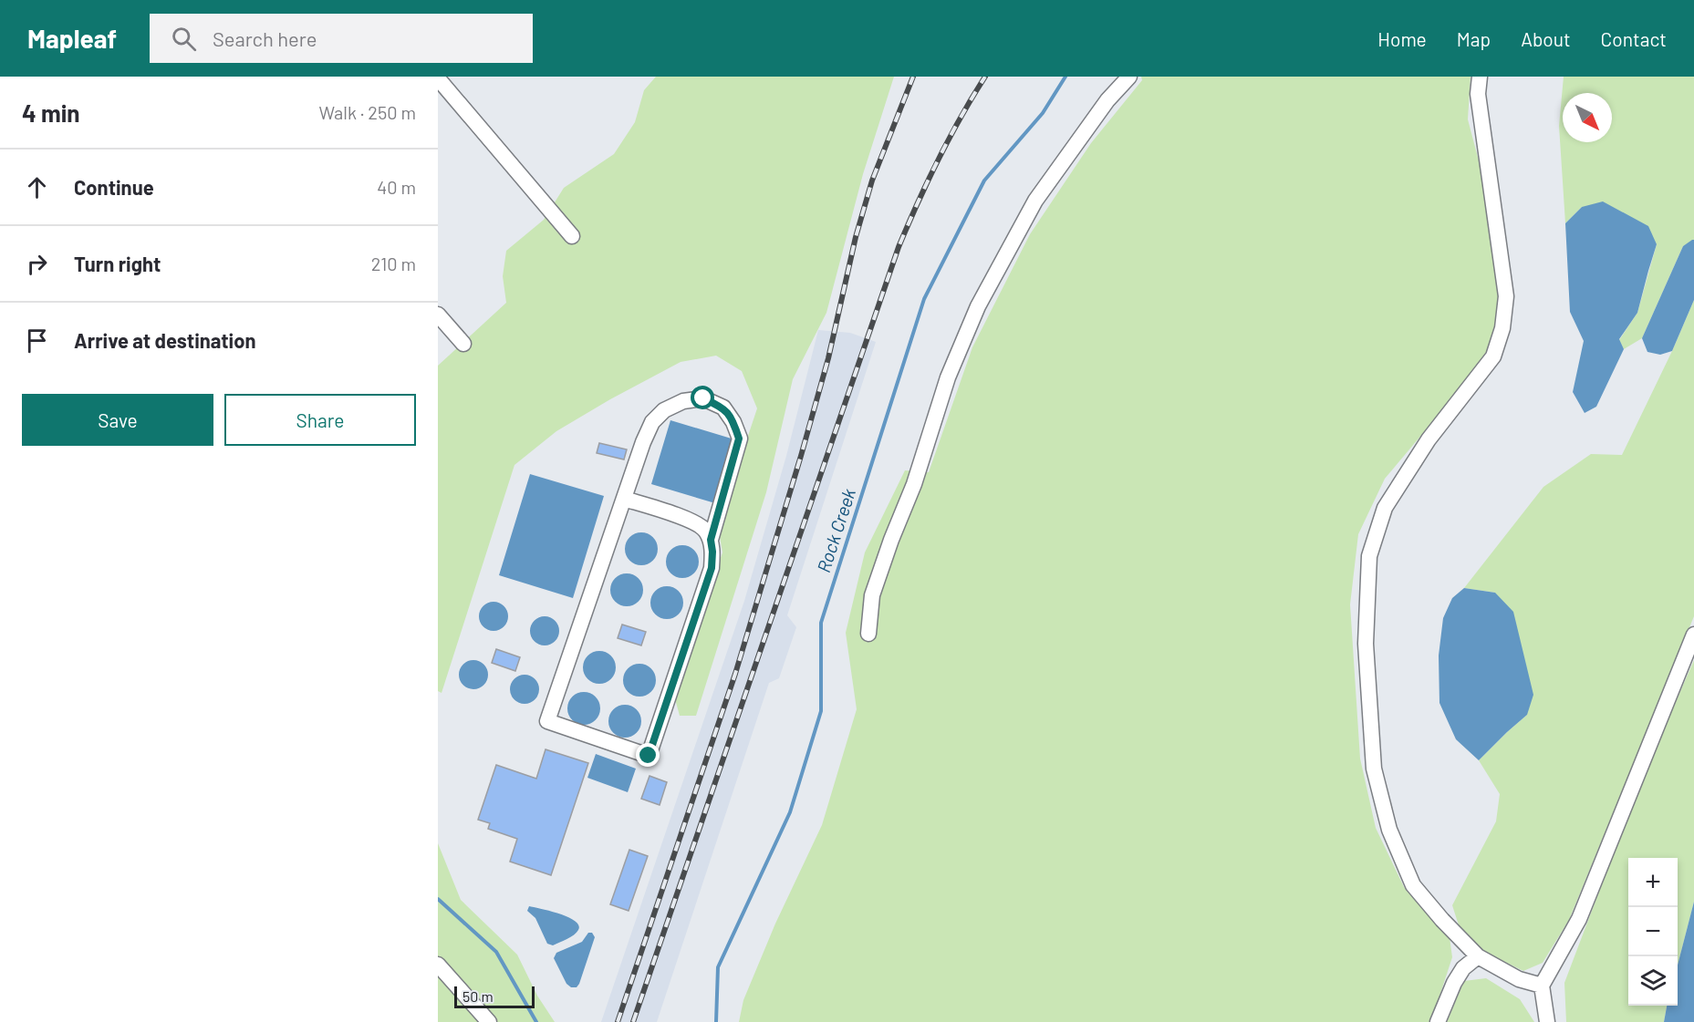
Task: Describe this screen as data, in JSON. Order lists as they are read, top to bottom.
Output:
{
  "water": ["Rock Creek"],
  "scale_bar": "50 m",
  "north": "bottom right",
  "page": {
    "header": "Mapleaf",
    "search": "Search here",
    "nav": [
      "Home",
      "Map",
      "About",
      "Contact"
    ],
    "heading": ["4 min", "Walk · 250 m"],
    "list": [
      ["Continue", "40 m"],
      ["Turn right", "210 m"],
      "Arrive at destination"
    ],
    "buttons": ["Save", "Share"],
    "map_buttons": ["+", "−"],
    "scale": "50 m"
  }
}
